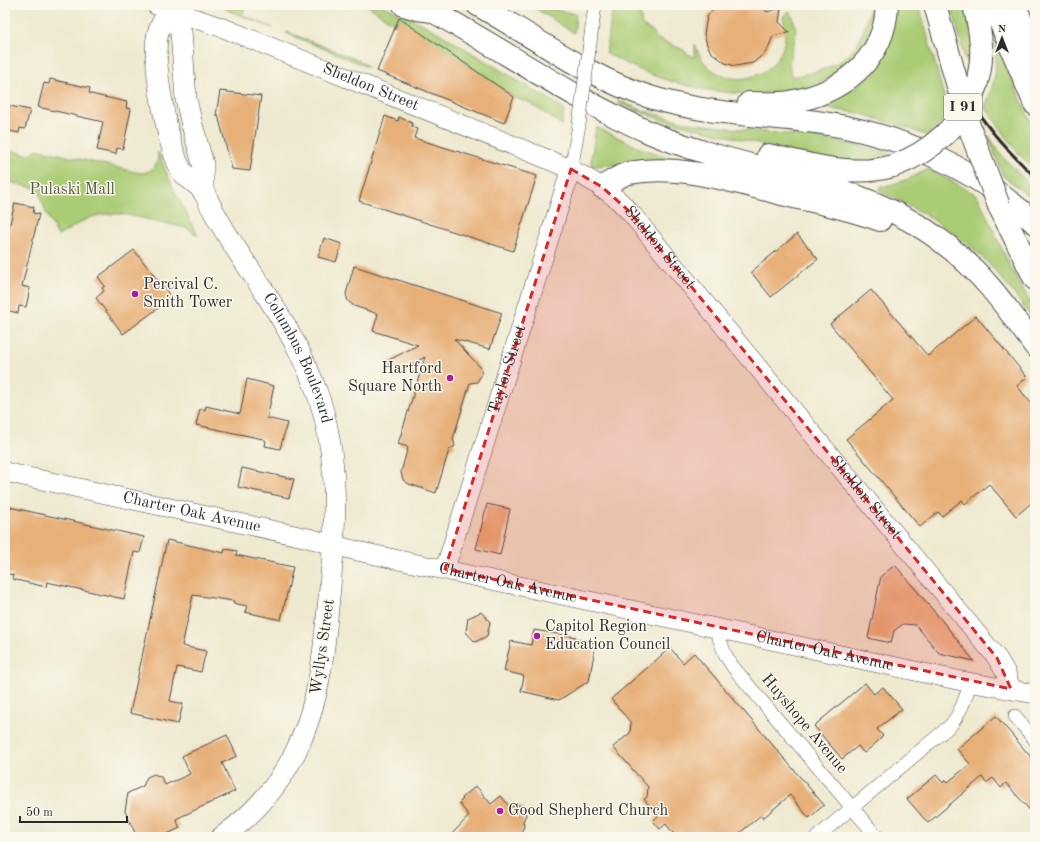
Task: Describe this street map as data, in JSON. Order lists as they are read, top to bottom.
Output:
{
  "streets": {
    "highway": ["I 91"],
    "main road": ["Columbus Boulevard", "Wyllys Street"],
    "street": [
      "Sheldon Street",
      "Taylor Street",
      "Charter Oak Avenue",
      "Huyshope Avenue"
    ]
  },
  "crossings": [
    ["Sheldon Street", "Columbus Boulevard"],
    ["Sheldon Street", "Taylor Street"],
    ["Sheldon Street", "Charter Oak Avenue"],
    ["Columbus Boulevard", "Charter Oak Avenue"],
    ["Columbus Boulevard", "Wyllys Street"],
    ["Taylor Street", "Charter Oak Avenue"],
    ["Charter Oak Avenue", "Wyllys Street"],
    ["Charter Oak Avenue", "Huyshope Avenue"]
  ],
  "parks": ["Pulaski Mall"],
  "places": [
    "Percival C. Smith Tower",
    "Hartford Square North",
    "Capitol Region Education Council",
    "Good Shepherd Church"
  ],
  "scale_bar": "50 m",
  "north": "top"
}
